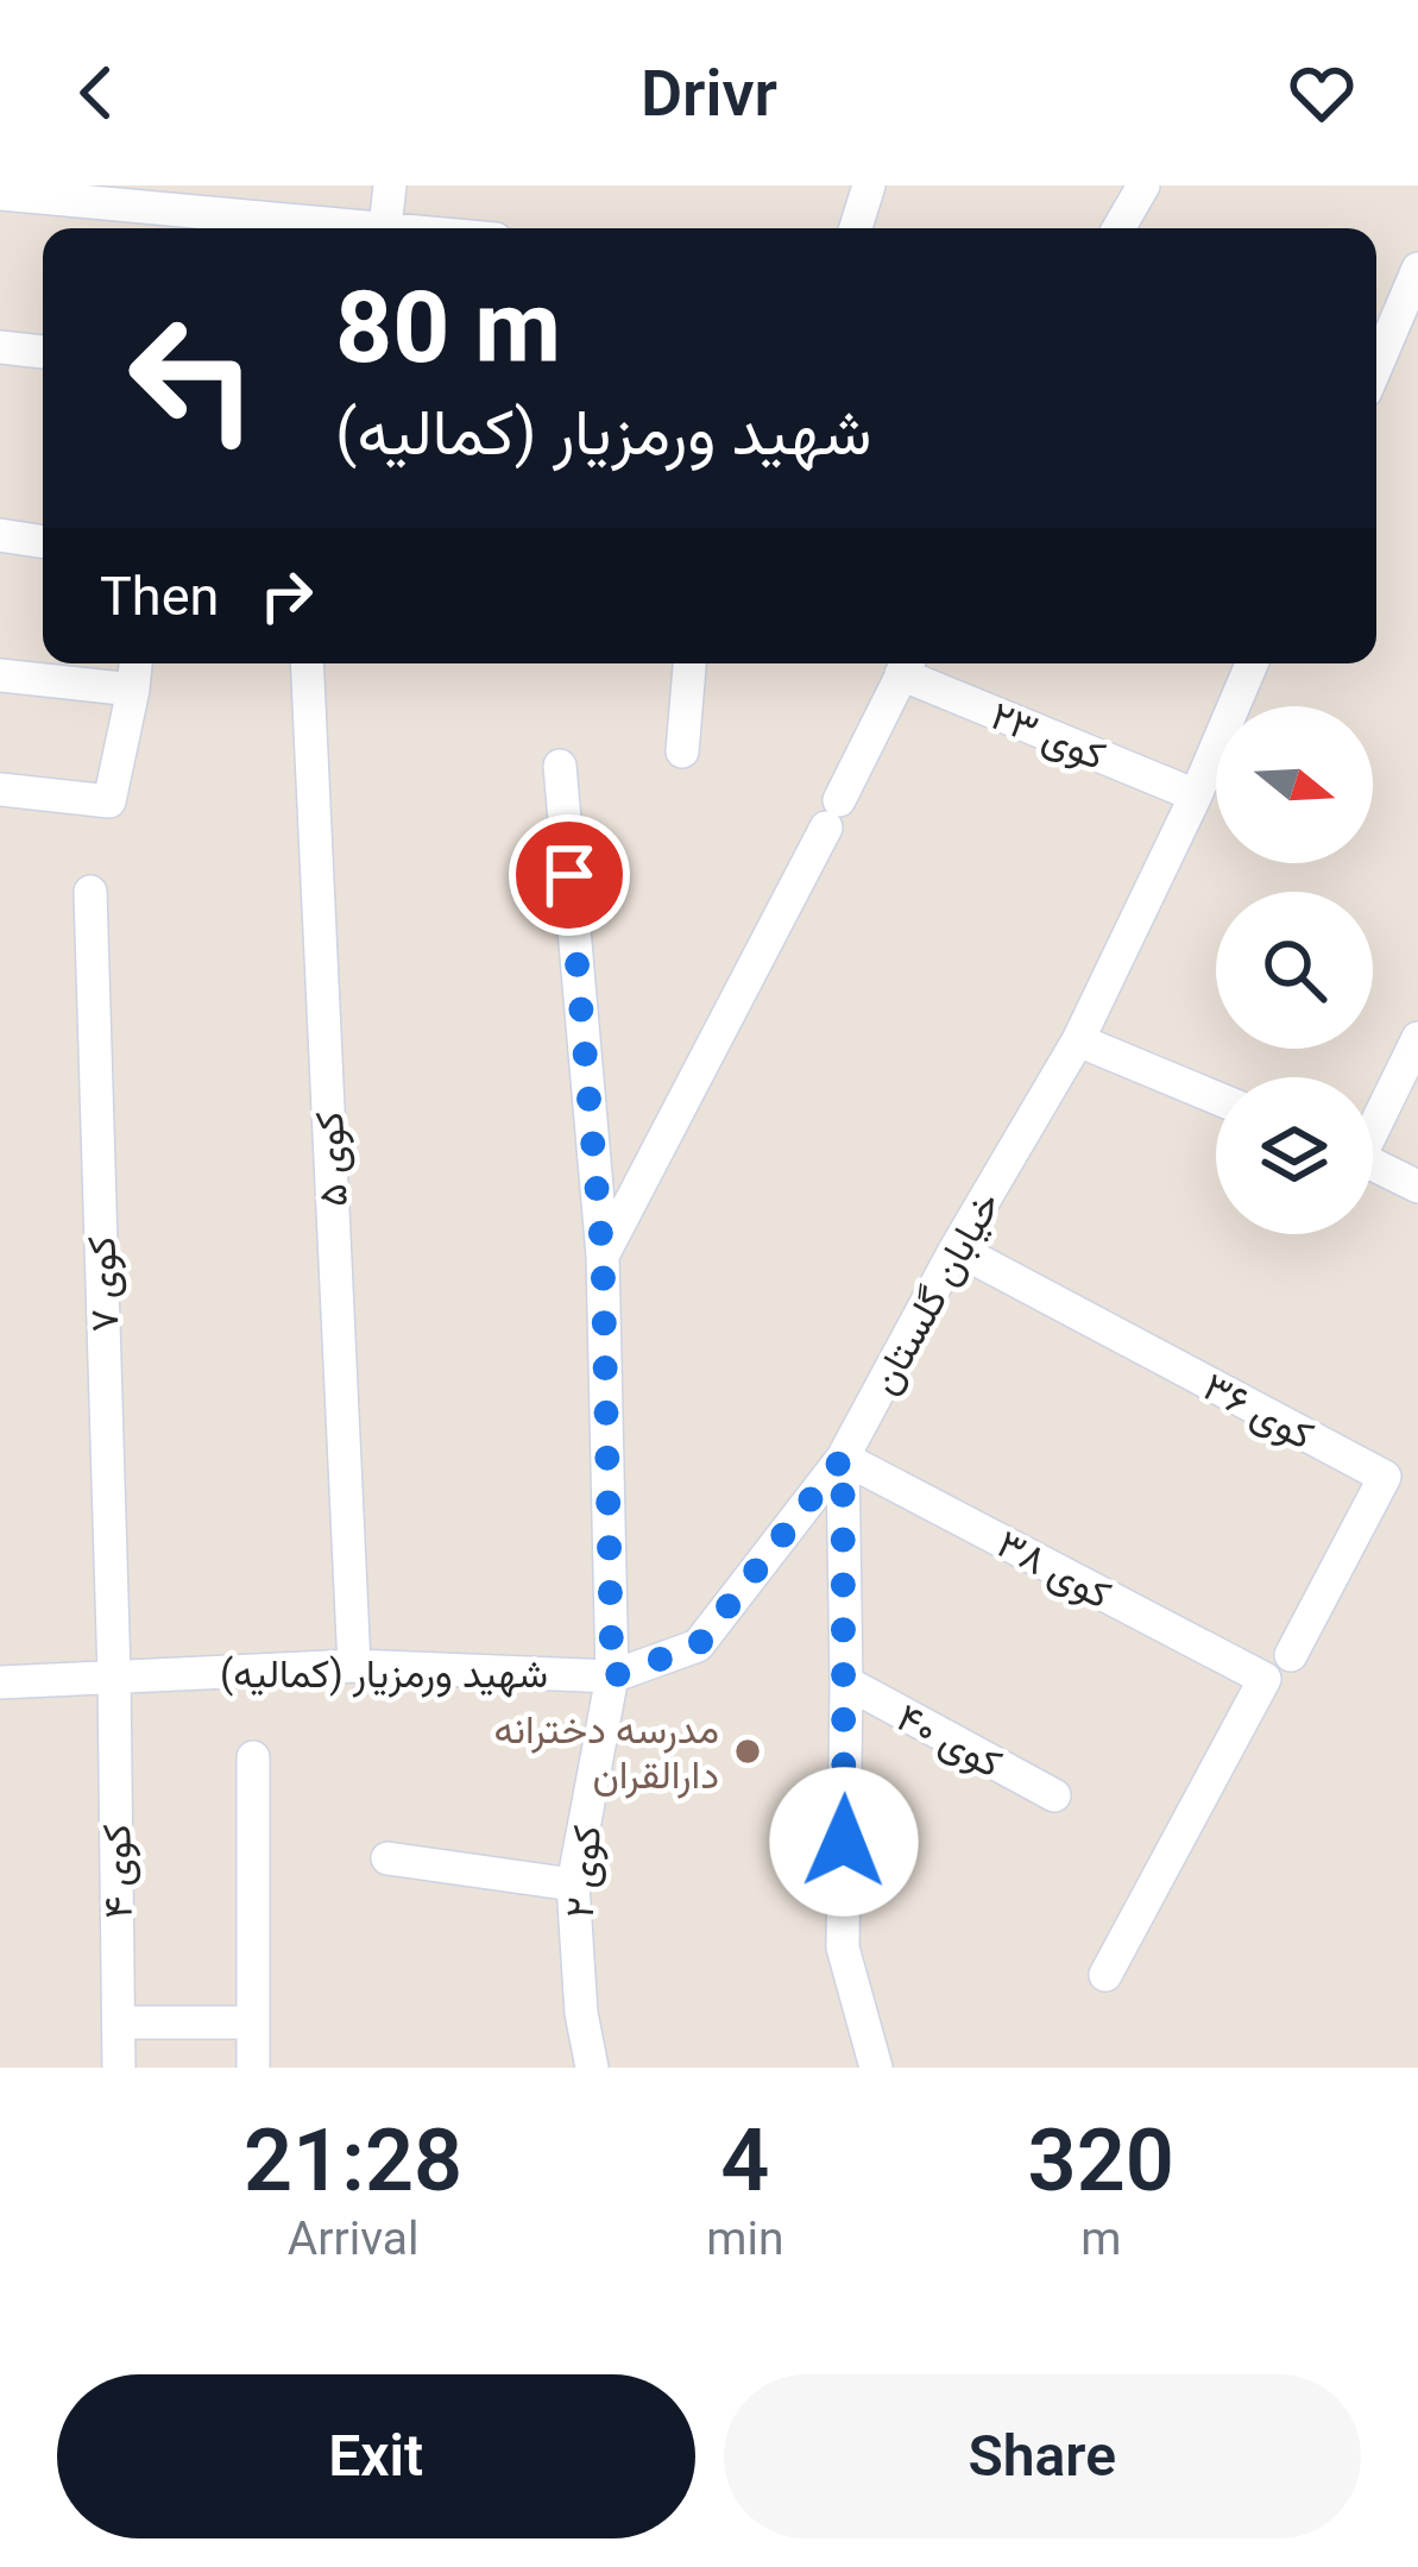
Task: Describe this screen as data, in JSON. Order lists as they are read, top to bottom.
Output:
{
  "streets": {
    "street": [
      "کوی ۲۳",
      "کوی ۵",
      "کوی ۷",
      "خیابان گلستان",
      "کوی ۳۶",
      "کوی ۳۸",
      "شهید ورمزیار (کمالیه)",
      "کوی ۴۰",
      "کوی ۴",
      "کوی ۲"
    ]
  },
  "crossings": [
    ["کوی ۲۳", "خیابان گلستان"],
    ["کوی ۵", "شهید ورمزیار (کمالیه)"],
    ["کوی ۷", "شهید ورمزیار (کمالیه)"],
    ["کوی ۷", "کوی ۴"],
    ["خیابان گلستان", "کوی ۳۶"],
    ["خیابان گلستان", "کوی ۳۸"],
    ["خیابان گلستان", "شهید ورمزیار (کمالیه)"],
    ["خیابان گلستان", "کوی ۴۰"],
    ["کوی ۳۸", "شهید ورمزیار (کمالیه)"],
    ["شهید ورمزیار (کمالیه)", "کوی ۴"],
    ["شهید ورمزیار (کمالیه)", "کوی ۲"]
  ],
  "places": ["مدرسه دخترانه دارالقران"],
  "north": "right",
  "page": {
    "header": "Drivr",
    "turn": ["80 m", "شهید ورمزیار (کمالیه)"],
    "then": "Then",
    "eta": [
      "21:28",
      "Arrival",
      "4",
      "min",
      "320",
      "m"
    ],
    "buttons": ["Exit", "Share"]
  }
}
